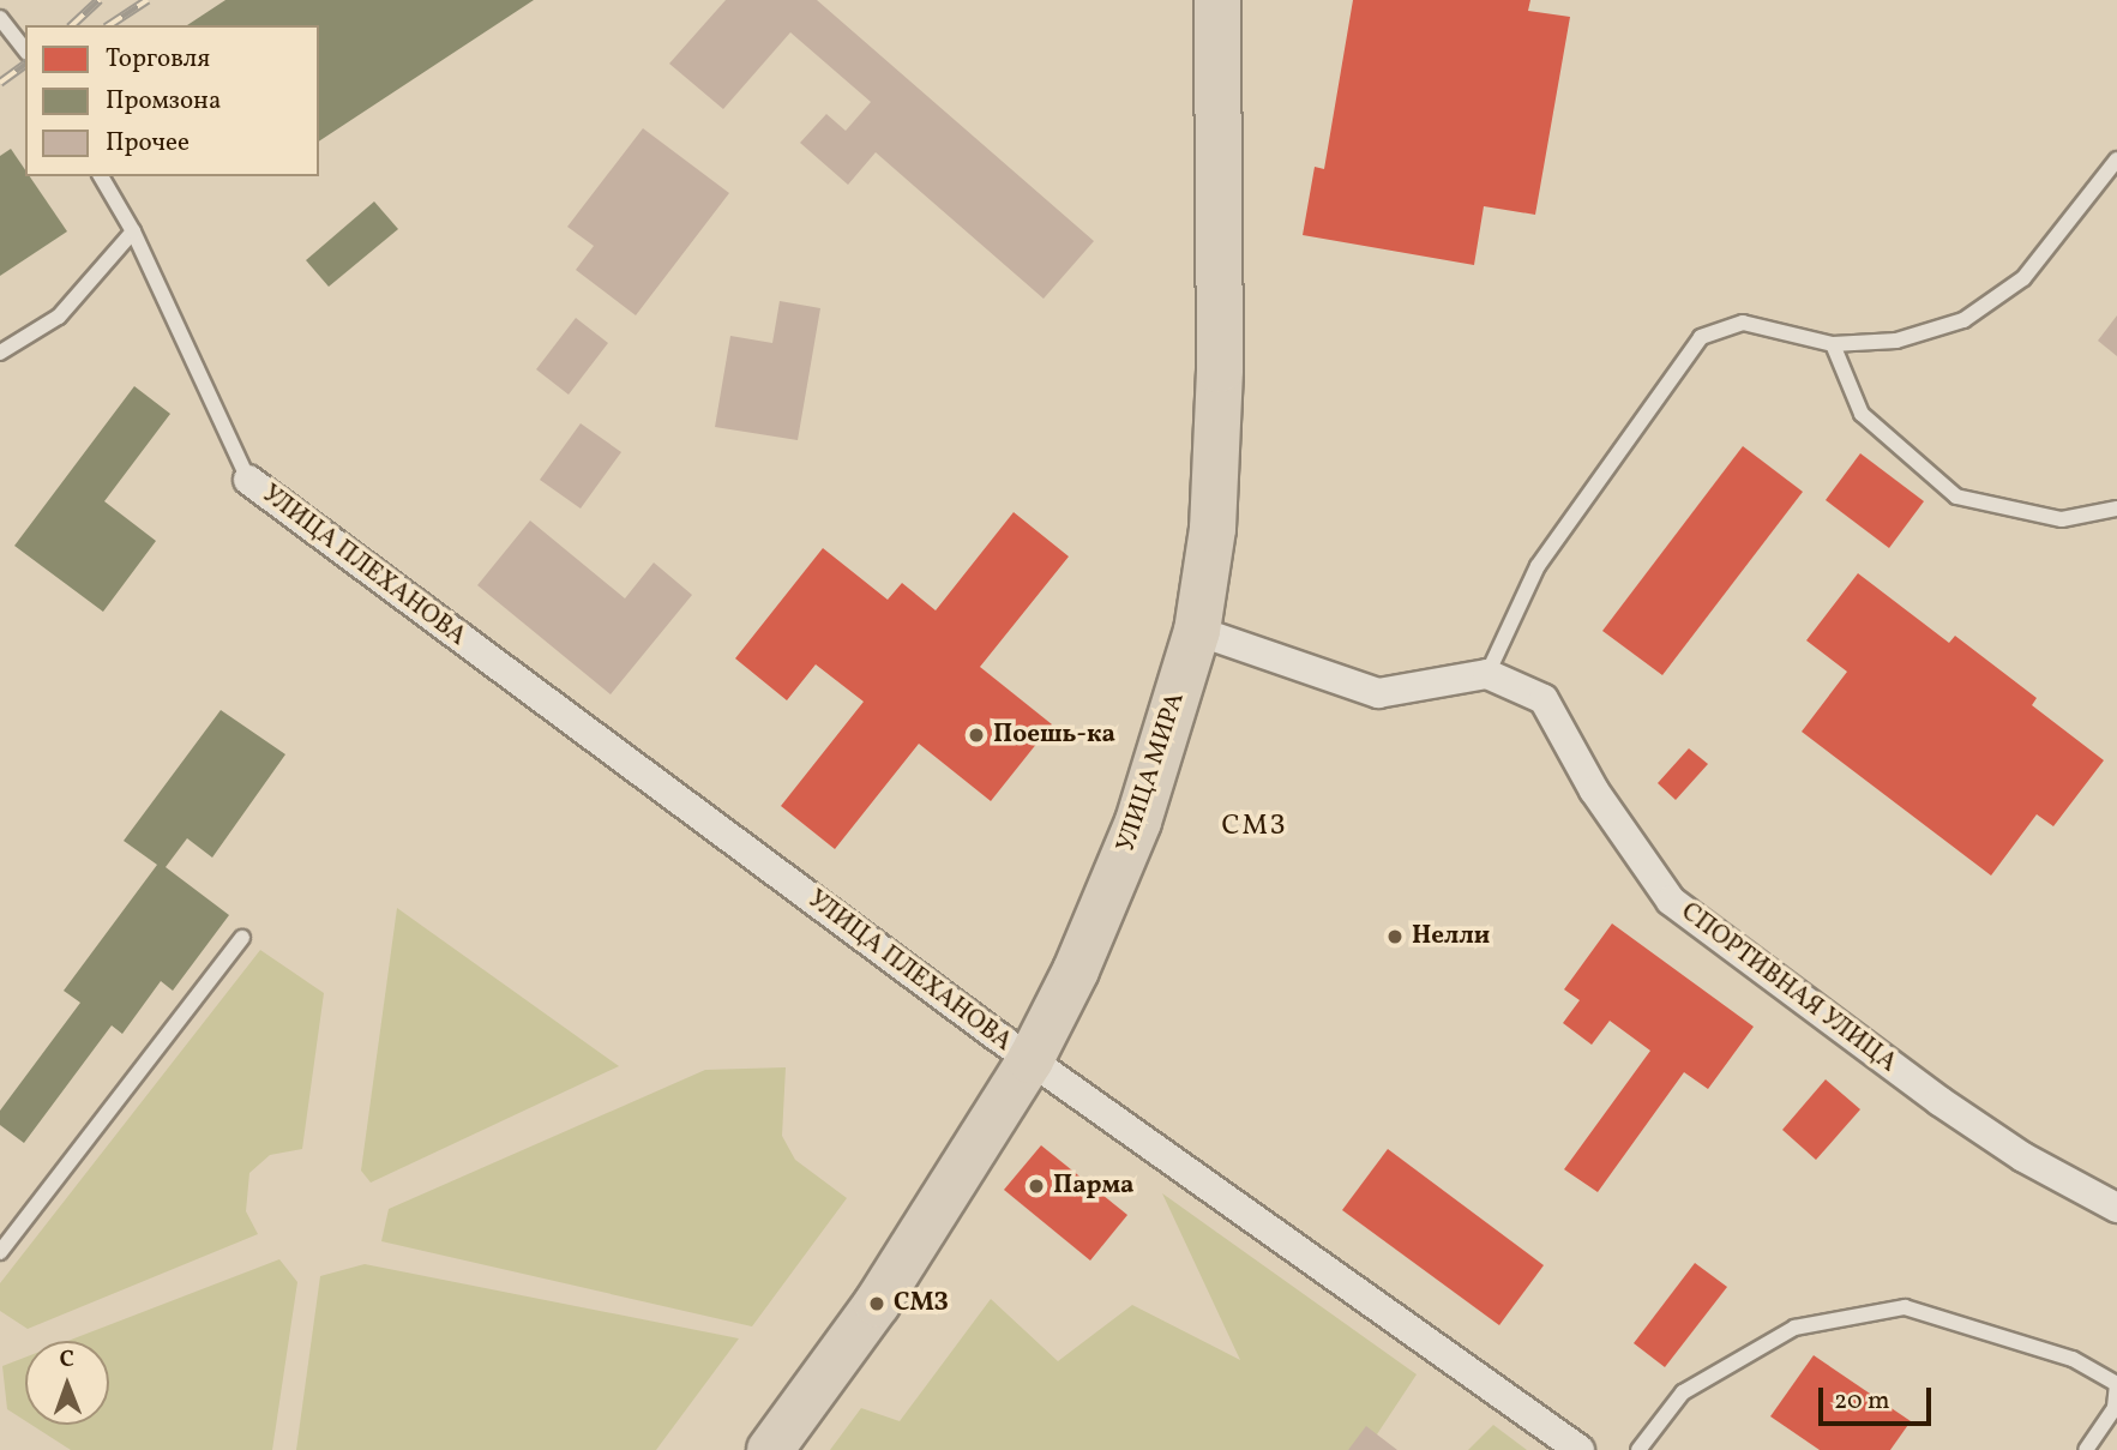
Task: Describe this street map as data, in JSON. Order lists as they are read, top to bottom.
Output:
{
  "streets": {
    "highway": ["УЛИЦА МИРА"],
    "street": ["УЛИЦА ПЛЕХАНОВА", "СПОРТИВНАЯ УЛИЦА"]
  },
  "crossings": [
    ["УЛИЦА ПЛЕХАНОВА", "УЛИЦА МИРА"]
  ],
  "districts": ["СМЗ"],
  "places": [
    "Поешь-ка",
    "Нелли",
    "Парма",
    "СМЗ"
  ],
  "legend": ["Торговля", "Промзона", "Прочее"],
  "scale_bar": "20 m",
  "north": "top"
}
